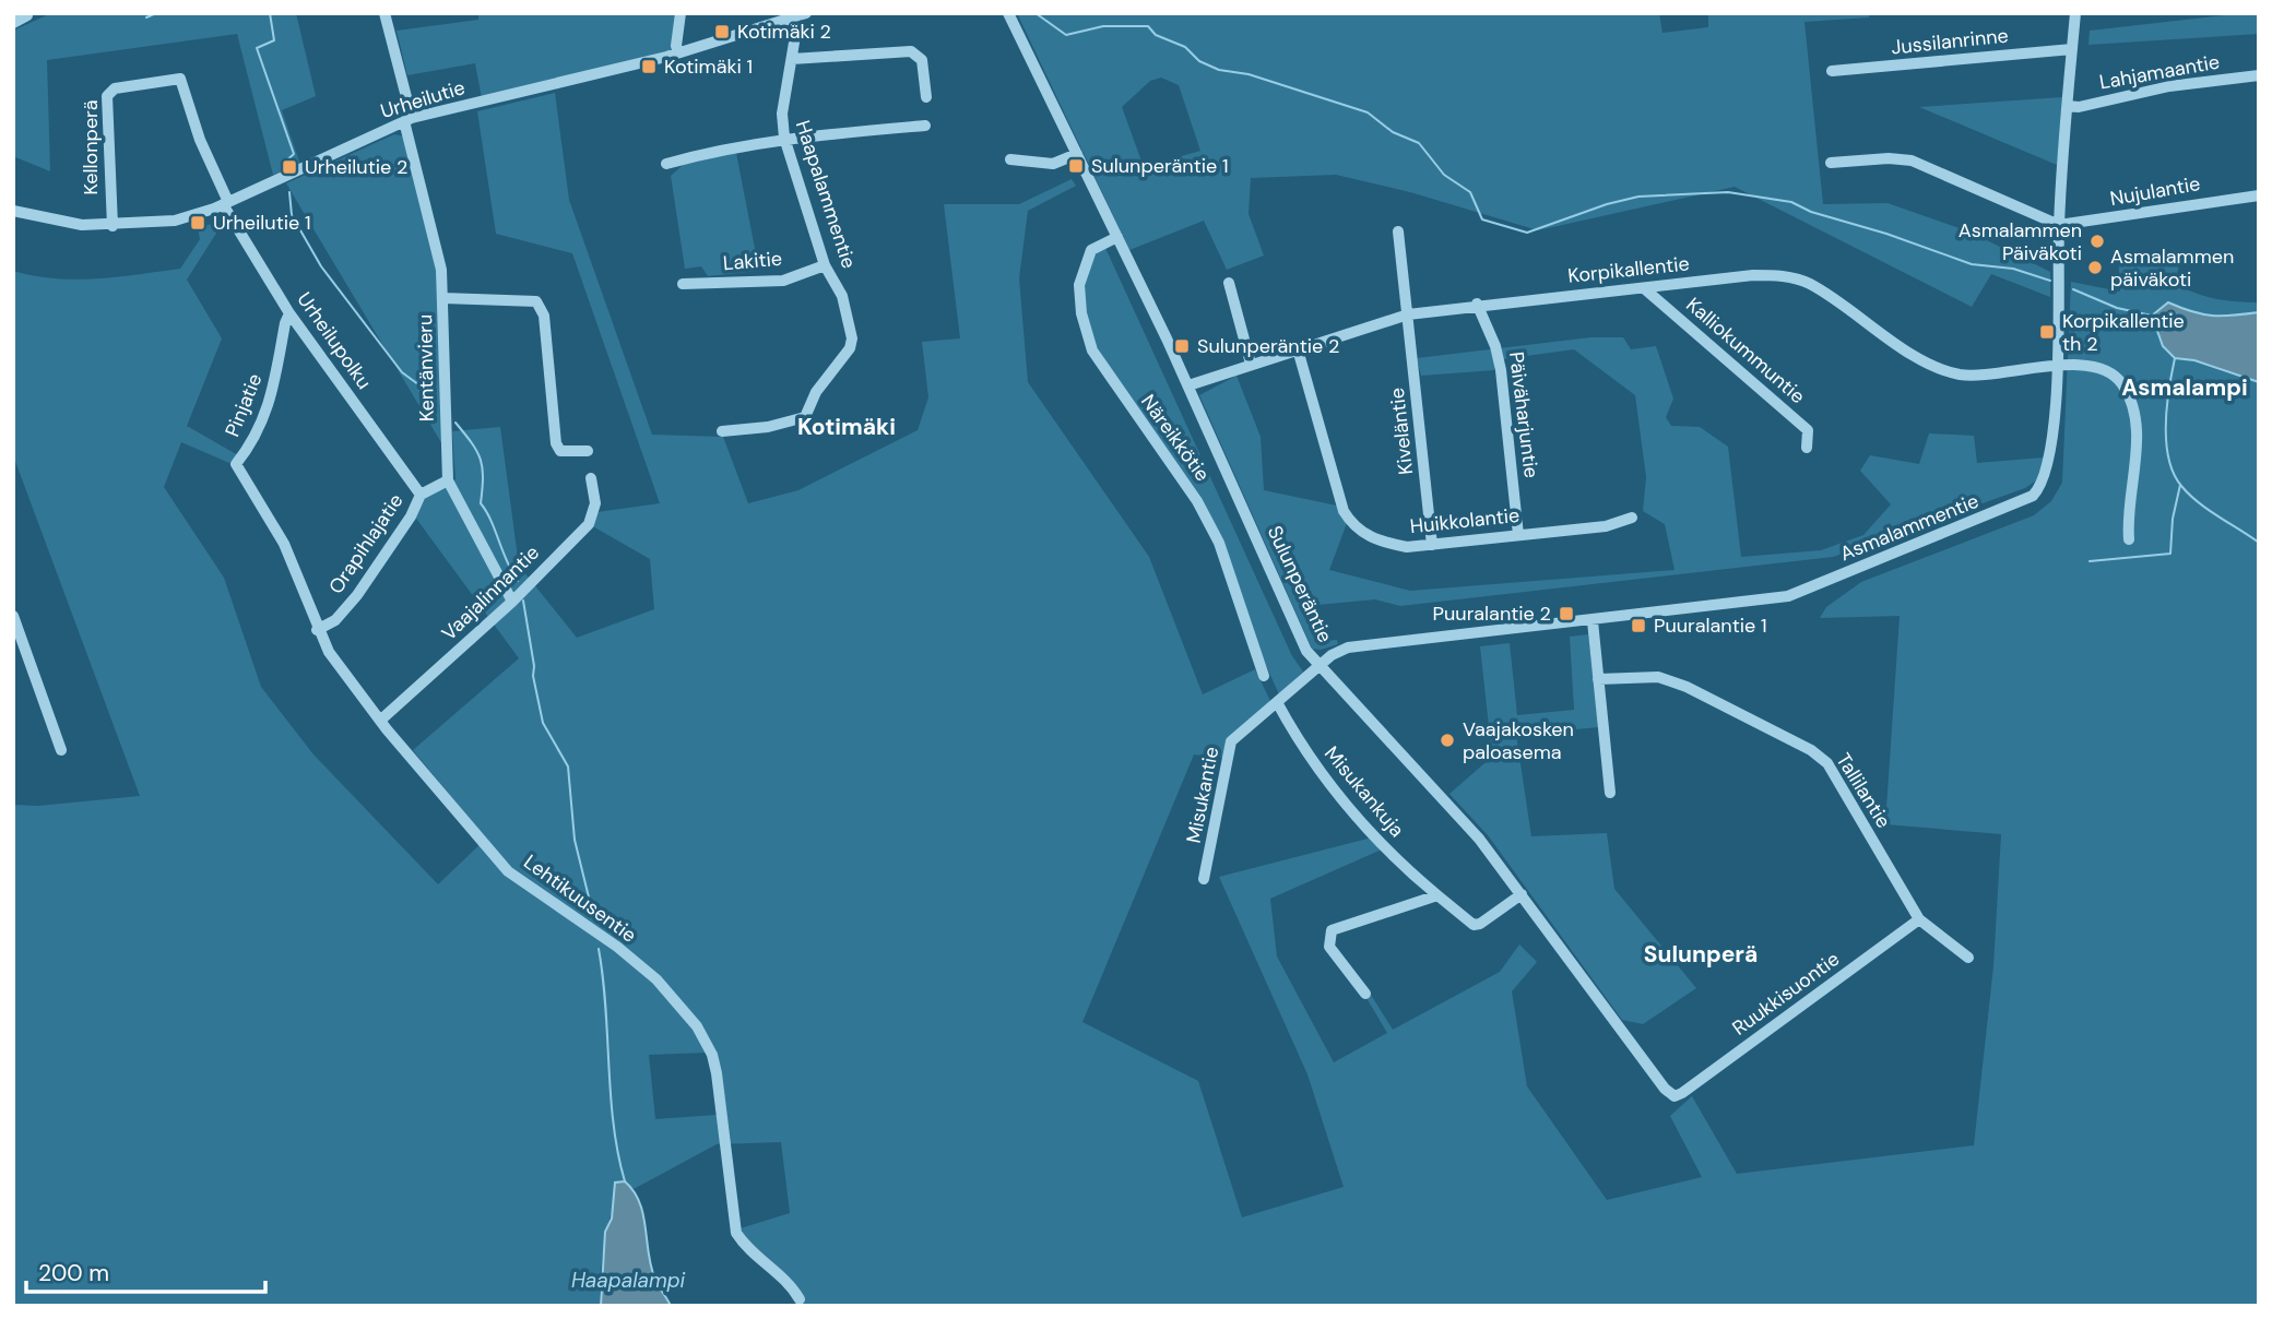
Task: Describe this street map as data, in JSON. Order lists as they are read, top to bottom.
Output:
{
  "streets": {
    "street": [
      "Jussilanrinne",
      "Lahjamaantie",
      "Urheilutie",
      "Kellonperä",
      "Nujulantie",
      "Haapalammentie",
      "Lakitie",
      "Korpikallentie",
      "Urheilupolku",
      "Kalliokummuntie",
      "Kentänvieru",
      "Pinjatie",
      "Päiväharjuntie",
      "Kiveläntie",
      "Näreikkötie",
      "Huikkolantie",
      "Asmalammentie",
      "Orapihlajatie",
      "Sulunperäntie",
      "Vaajalinnantie",
      "Tallilantie",
      "Misukankuja",
      "Misukantie",
      "Lehtikuusentie",
      "Ruukkisuontie"
    ]
  },
  "crossings": [
    ["Jussilanrinne", "Asmalammentie"],
    ["Lahjamaantie", "Asmalammentie"],
    ["Urheilutie", "Kellonperä"],
    ["Urheilutie", "Haapalammentie"],
    ["Urheilutie", "Urheilupolku"],
    ["Urheilutie", "Kentänvieru"],
    ["Kellonperä", "Urheilupolku"],
    ["Nujulantie", "Asmalammentie"],
    ["Haapalammentie", "Lakitie"],
    ["Korpikallentie", "Kalliokummuntie"],
    ["Korpikallentie", "Päiväharjuntie"],
    ["Korpikallentie", "Kiveläntie"],
    ["Korpikallentie", "Huikkolantie"],
    ["Korpikallentie", "Asmalammentie"],
    ["Korpikallentie", "Sulunperäntie"],
    ["Urheilupolku", "Pinjatie"],
    ["Urheilupolku", "Orapihlajatie"],
    ["Kentänvieru", "Orapihlajatie"],
    ["Kentänvieru", "Vaajalinnantie"],
    ["Pinjatie", "Lehtikuusentie"],
    ["Päiväharjuntie", "Huikkolantie"],
    ["Kiveläntie", "Huikkolantie"],
    ["Näreikkötie", "Sulunperäntie"],
    ["Asmalammentie", "Sulunperäntie"],
    ["Asmalammentie", "Misukantie"],
    ["Orapihlajatie", "Lehtikuusentie"],
    ["Sulunperäntie", "Misukankuja"],
    ["Sulunperäntie", "Misukantie"],
    ["Sulunperäntie", "Ruukkisuontie"],
    ["Vaajalinnantie", "Lehtikuusentie"],
    ["Tallilantie", "Ruukkisuontie"],
    ["Misukankuja", "Misukantie"]
  ],
  "districts": ["Asmalampi", "Kotimäki", "Sulunperä"],
  "water": ["Haapalampi"],
  "places": {
    "transit": [
      "Kotimäki 2",
      "Kotimäki 1",
      "Sulunperäntie 1",
      "Urheilutie 2",
      "Urheilutie 1",
      "Korpikallentie th 2",
      "Sulunperäntie 2",
      "Puuralantie 2",
      "Puuralantie 1"
    ],
    "other": ["Asmalammen Päiväkoti", "Asmalammen päiväkoti", "Vaajakosken paloasema"]
  },
  "scale_bar": "200 m"
}
